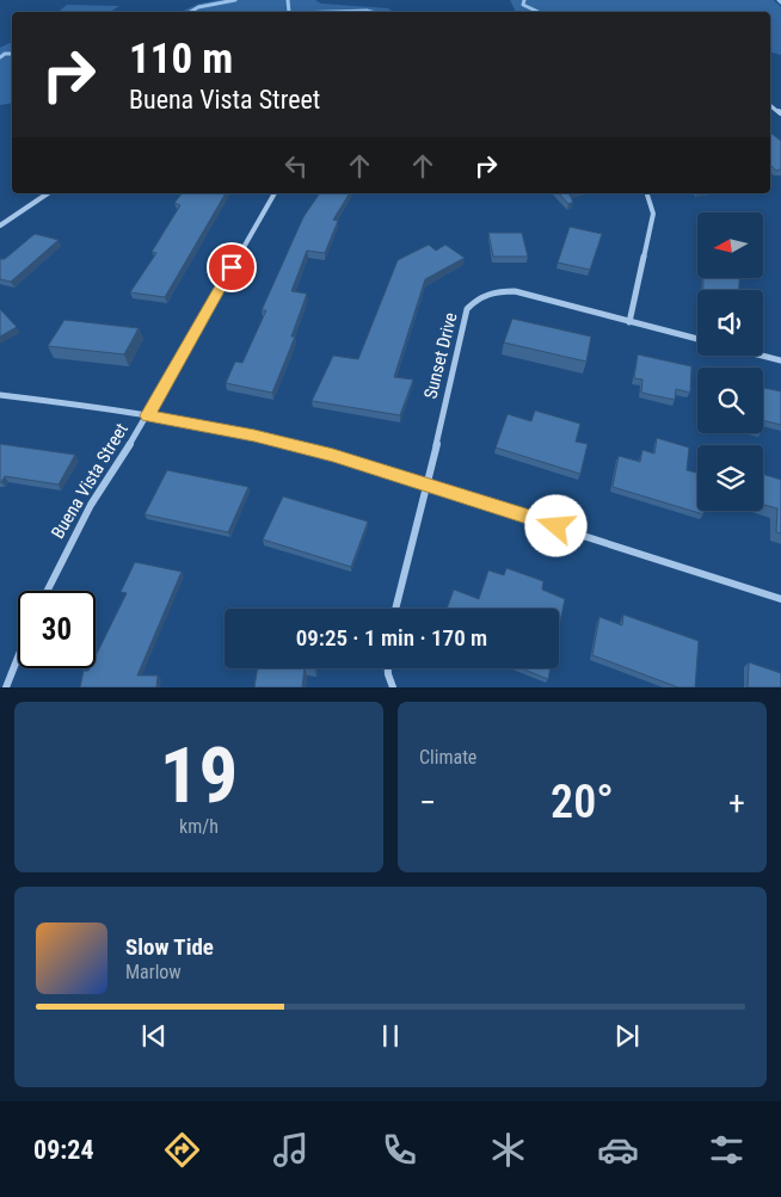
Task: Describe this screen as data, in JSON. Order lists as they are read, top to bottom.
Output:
{
  "streets": {
    "street": ["Sunset Drive", "Buena Vista Street"]
  },
  "north": "left",
  "page": {
    "turn": ["110 m", "Buena Vista Street"],
    "limit": "30",
    "trip": "09:25 · 1 min · 170 m",
    "tile": [
      ["19", "km/h"],
      "Climate"
    ],
    "heat": ["−", "20°", "+"],
    "song": ["Slow Tide", "Marlow"],
    "tabs": "09:24"
  }
}
